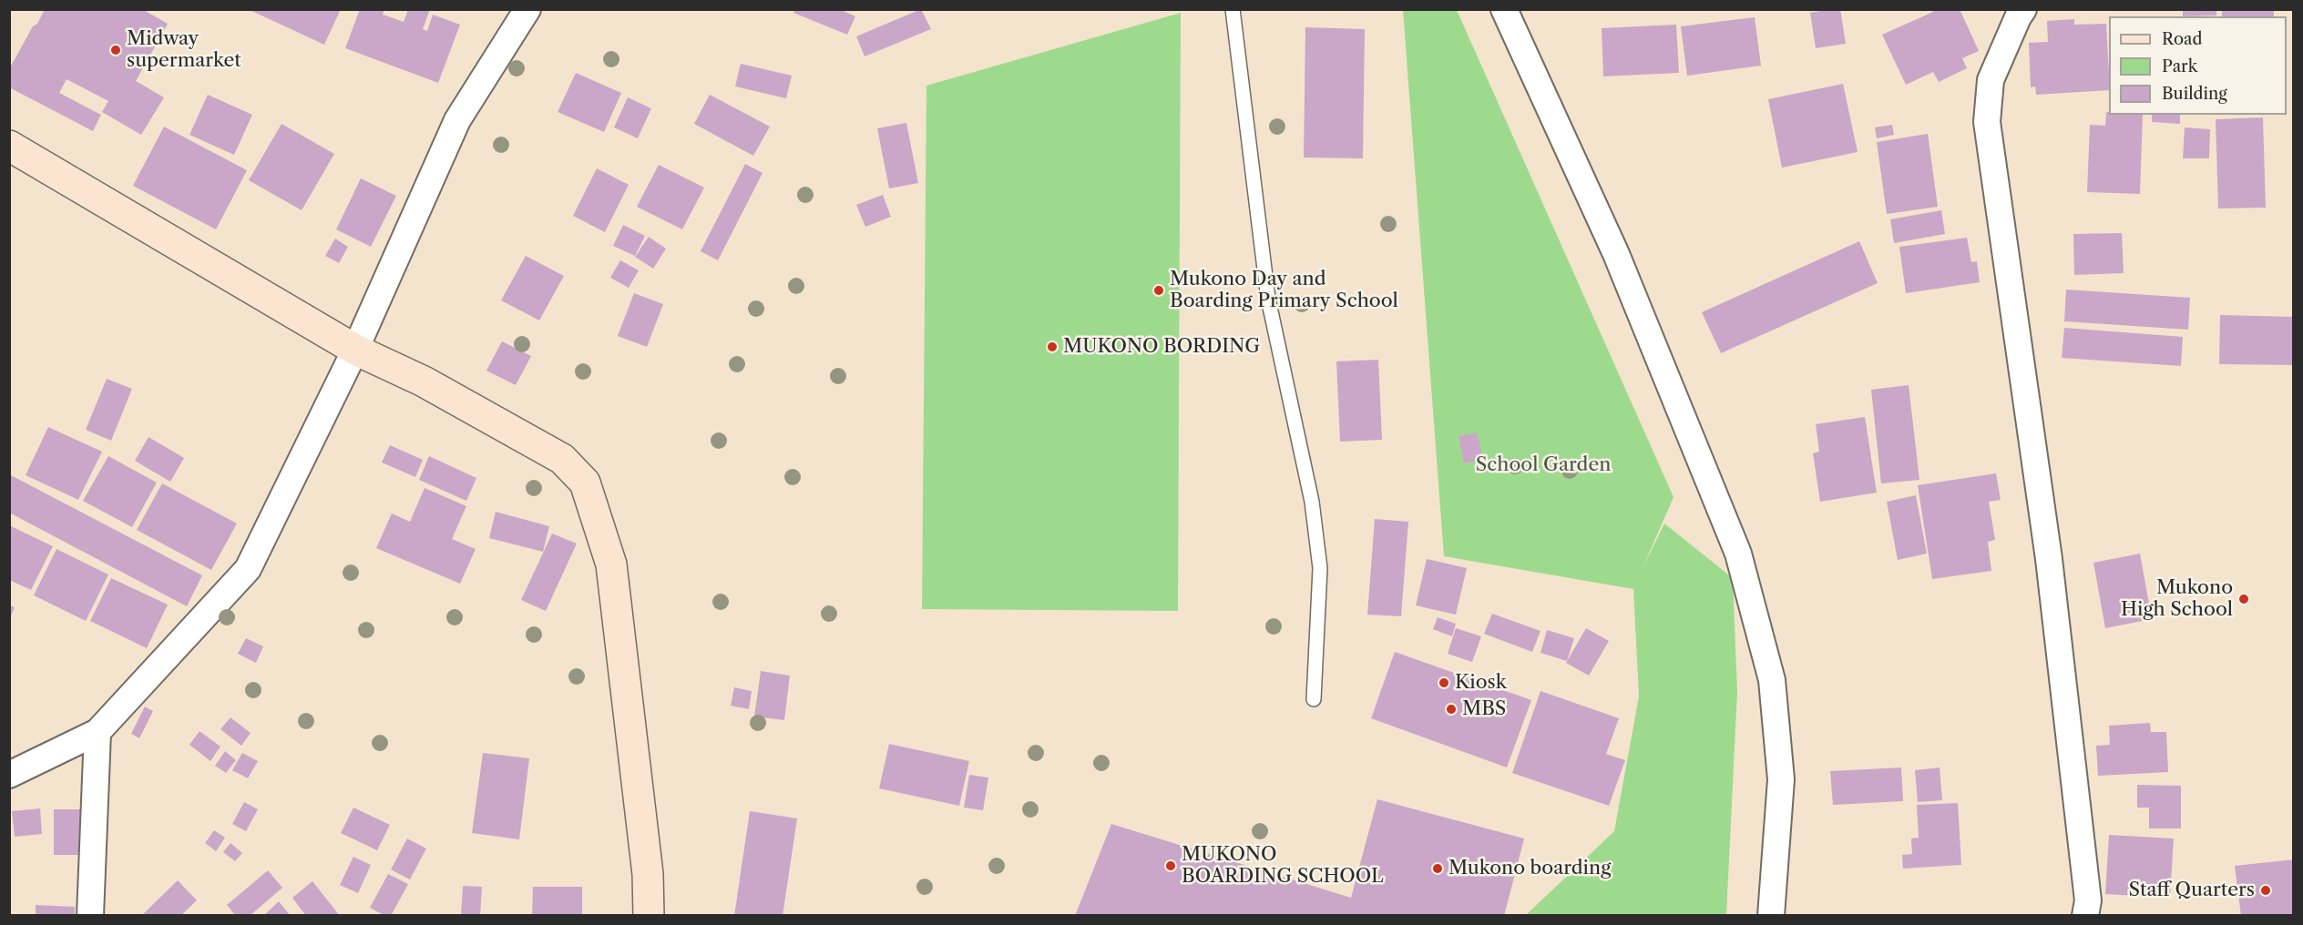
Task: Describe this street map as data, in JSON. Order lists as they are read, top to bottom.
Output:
{
  "parks": ["School Garden"],
  "places": [
    "Midway supermarket",
    "Mukono Day and Boarding Primary School",
    "MUKONO BORDING",
    "Mukono High School",
    "Kiosk",
    "MBS",
    "MUKONO BOARDING SCHOOL",
    "Mukono boarding",
    "Staff Quarters"
  ],
  "legend": ["Road", "Park", "Building"]
}
